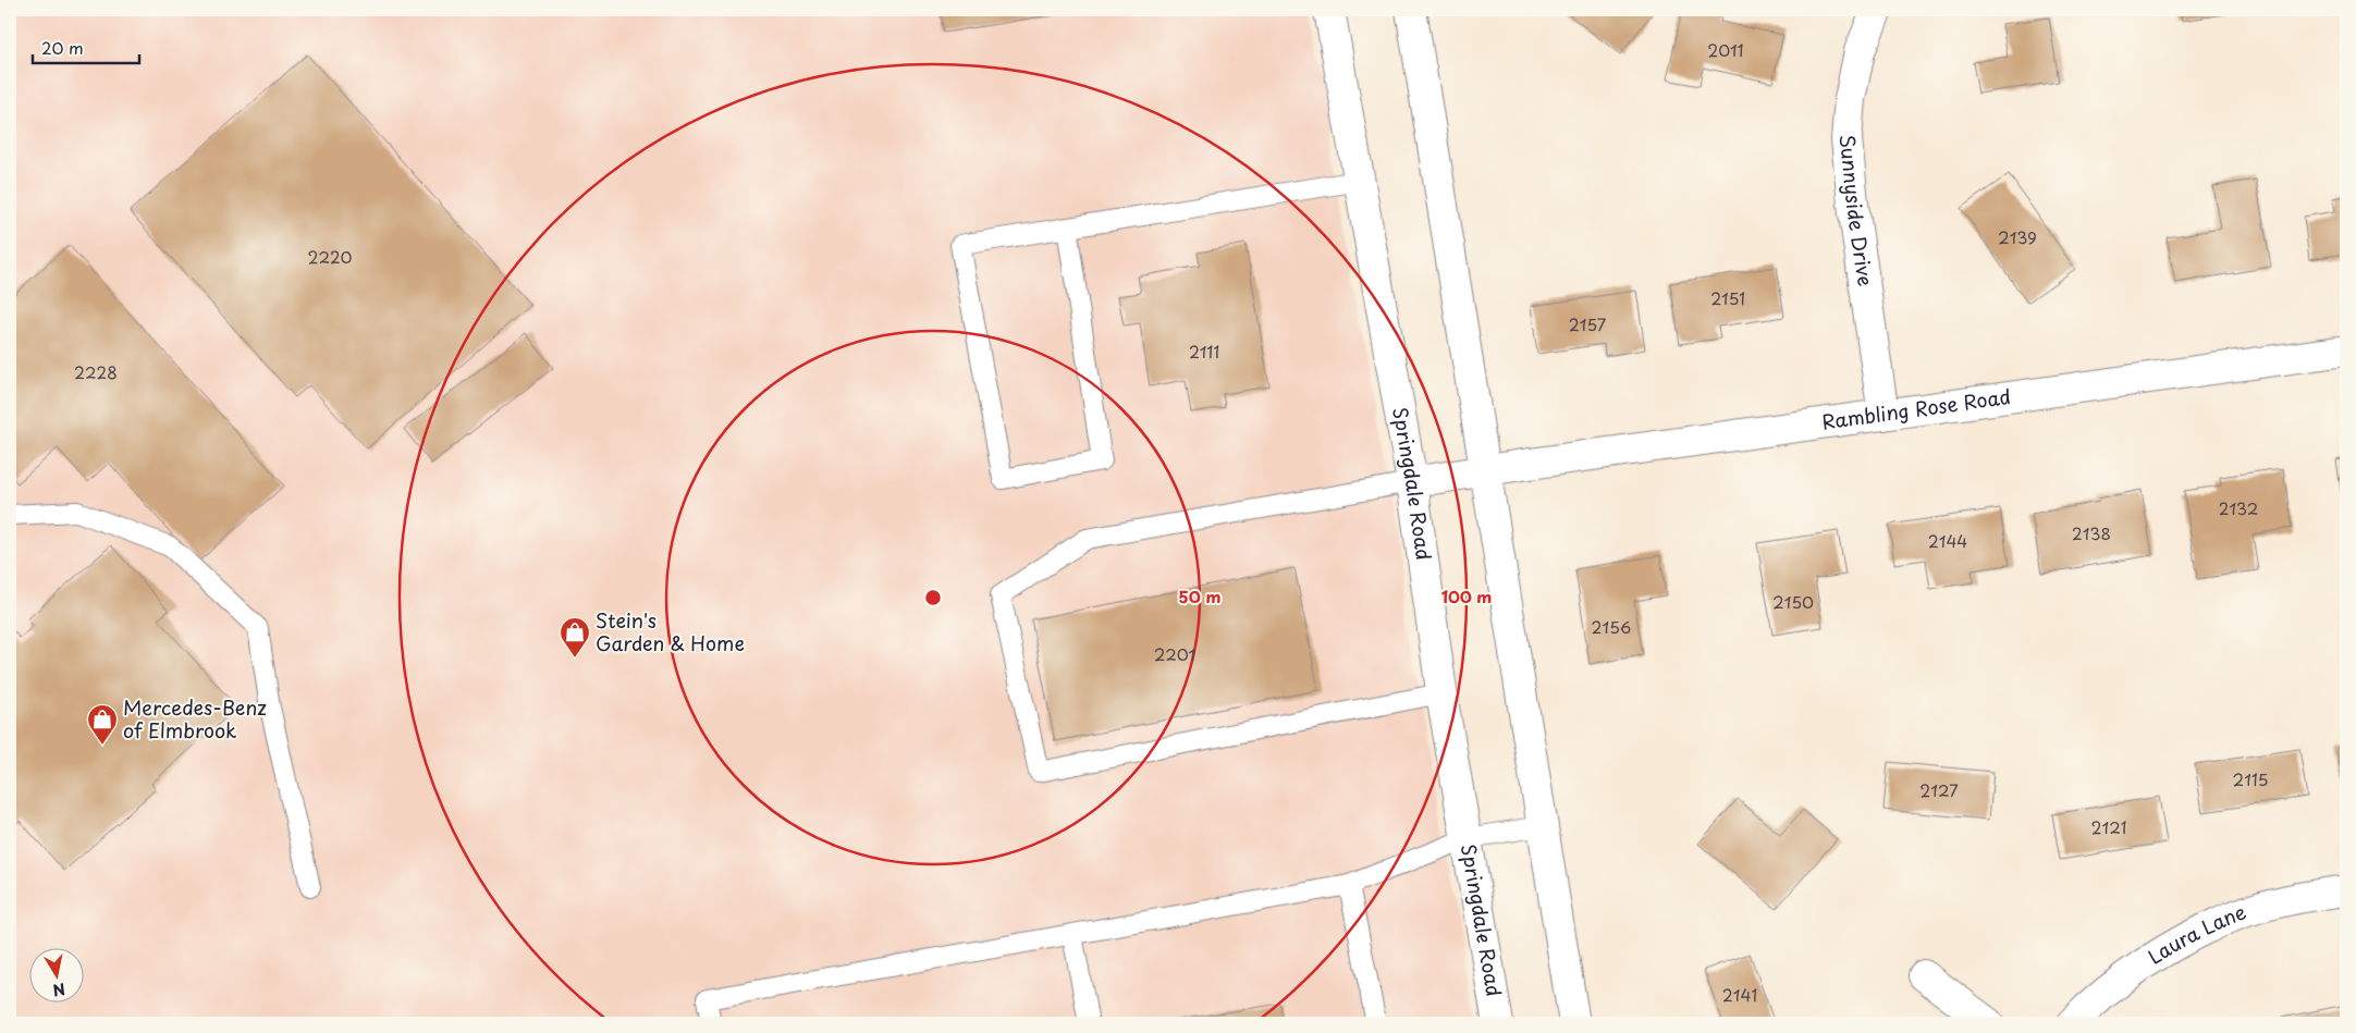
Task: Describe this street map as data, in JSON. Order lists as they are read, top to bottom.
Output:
{
  "streets": {
    "street": [
      "Sunnyside Drive",
      "Rambling Rose Road",
      "Springdale Road",
      "Laura Lane"
    ]
  },
  "crossings": [
    ["Sunnyside Drive", "Rambling Rose Road"],
    ["Rambling Rose Road", "Springdale Road"]
  ],
  "places": {
    "shop": ["Stein's Garden & Home", "Mercedes-Benz of Elmbrook"]
  },
  "house_numbers": [
    "2011",
    "2139",
    "2220",
    "2151",
    "2157",
    "2111",
    "2228",
    "2132",
    "2138",
    "2144",
    "2150",
    "2156",
    "2201",
    "2115",
    "2127",
    "2121",
    "2141"
  ],
  "scale_bar": "20 m",
  "north": "bottom",
  "rings": ["50 m", "100 m"]
}
